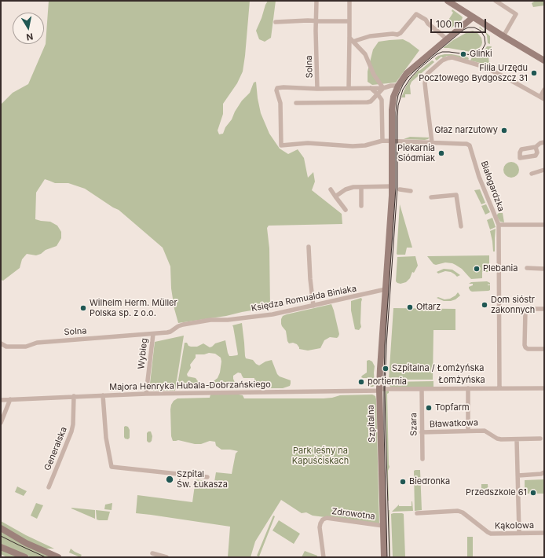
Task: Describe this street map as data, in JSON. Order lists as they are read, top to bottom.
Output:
{
  "streets": {
    "street": [
      "Solna",
      "Białogardzka",
      "Księdza Romualda Biniaka",
      "Wybieg",
      "Łomżyńska",
      "Majora Henryka Hubala-Dobrzańskiego",
      "Szpitalna",
      "Bławatkowa",
      "Szara",
      "Generalska",
      "Zdrowotna",
      "Kąkolowa"
    ]
  },
  "crossings": [
    ["Solna", "Białogardzka"],
    ["Solna", "Księdza Romualda Biniaka"],
    ["Solna", "Wybieg"],
    ["Solna", "Szpitalna"],
    ["Białogardzka", "Szpitalna"],
    ["Księdza Romualda Biniaka", "Wybieg"],
    ["Księdza Romualda Biniaka", "Szpitalna"],
    ["Wybieg", "Majora Henryka Hubala-Dobrzańskiego"],
    ["Łomżyńska", "Majora Henryka Hubala-Dobrzańskiego"],
    ["Łomżyńska", "Szpitalna"],
    ["Łomżyńska", "Szara"],
    ["Majora Henryka Hubala-Dobrzańskiego", "Szpitalna"],
    ["Majora Henryka Hubala-Dobrzańskiego", "Generalska"],
    ["Szpitalna", "Zdrowotna"],
    ["Bławatkowa", "Szara"]
  ],
  "parks": ["Park leśny na Kapuściskach"],
  "places": [
    "Glinki",
    "Filia Urzędu Pocztowego Bydgoszcz 31",
    "Głaz narzutowy",
    "Piekarnia Siódmiak",
    "Plebania",
    "Dom sióstr zakonnych",
    "Ołtarz",
    "Wilhelm Herm. Müller Polska sp. z o.o.",
    "Szpitalna / Łomżyńska",
    "portiernia",
    "Topfarm",
    "Szpital Św. Łukasza",
    "Biedronka",
    "Przedszkole 61"
  ],
  "scale_bar": "100 m",
  "north": "bottom"
}
